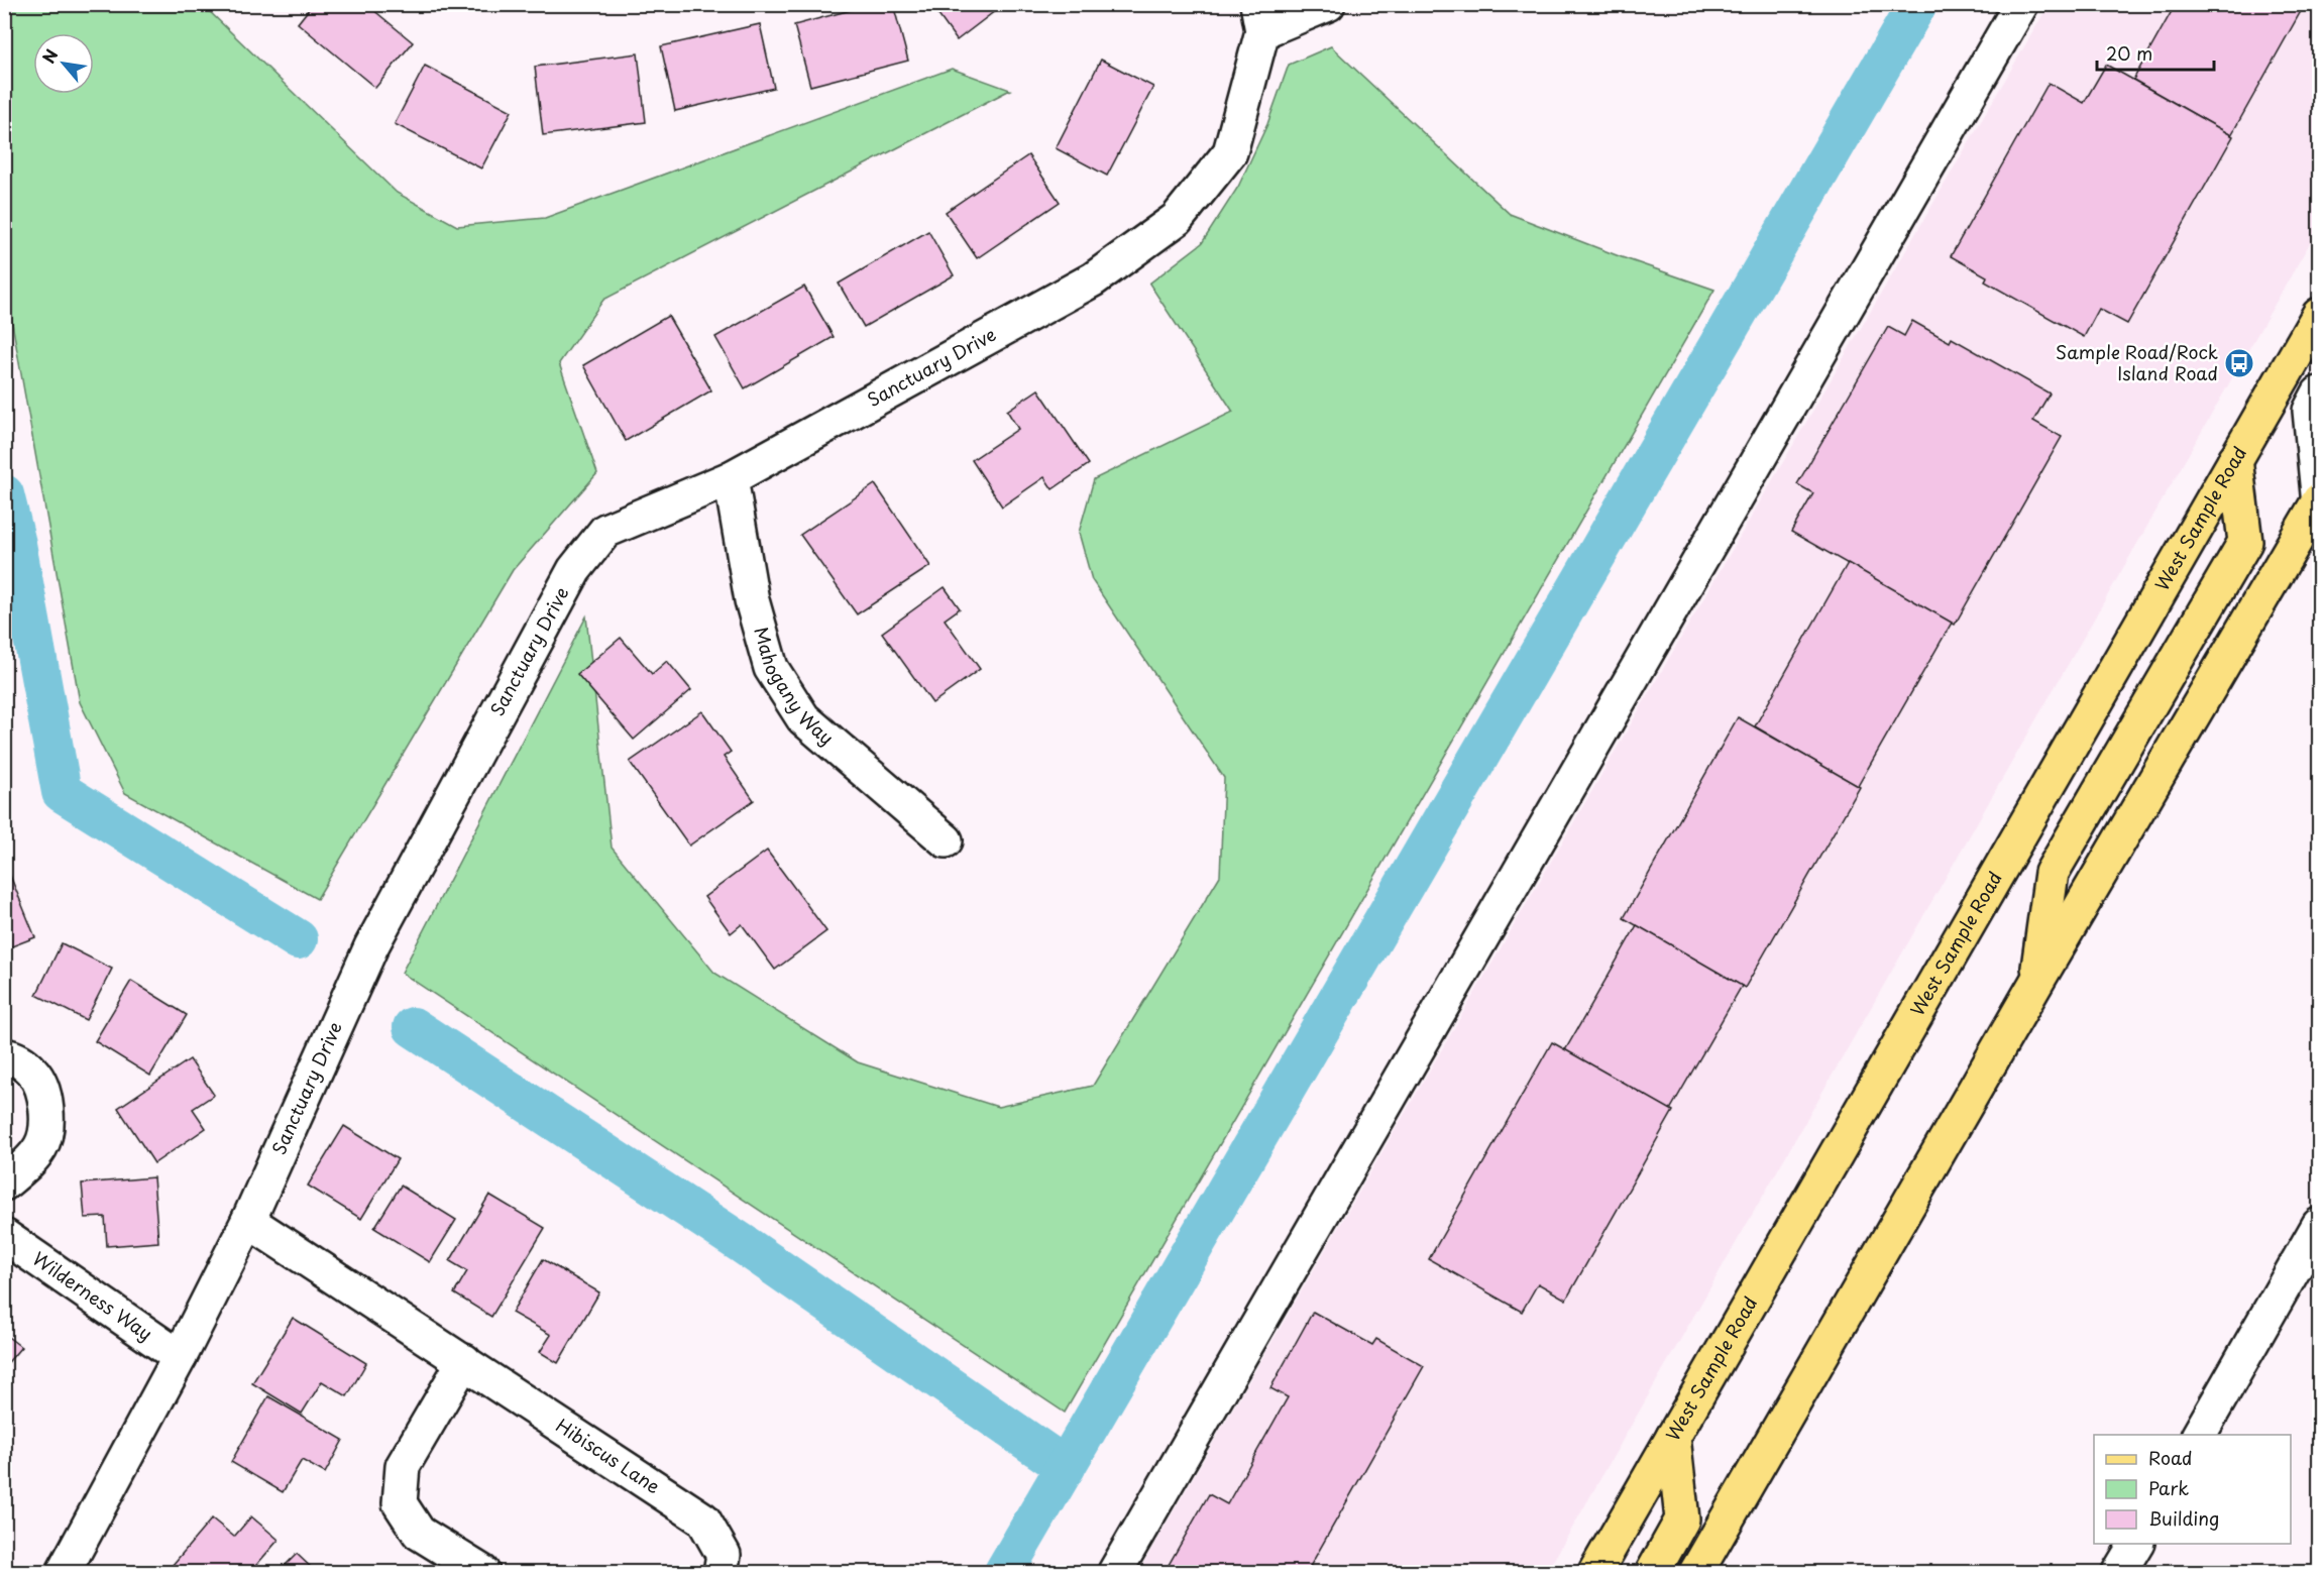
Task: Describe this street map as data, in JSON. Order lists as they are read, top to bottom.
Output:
{
  "streets": {
    "main road": ["West Sample Road"],
    "street": [
      "Sanctuary Drive",
      "Mahogany Way",
      "Wilderness Way",
      "Hibiscus Lane"
    ]
  },
  "crossings": [
    ["Sanctuary Drive", "Mahogany Way"],
    ["Sanctuary Drive", "Wilderness Way"],
    ["Sanctuary Drive", "Hibiscus Lane"]
  ],
  "places": {
    "bus stop": ["Sample Road/Rock Island Road"]
  },
  "legend": ["Road", "Park", "Building"],
  "scale_bar": "20 m",
  "north": "top left"
}
